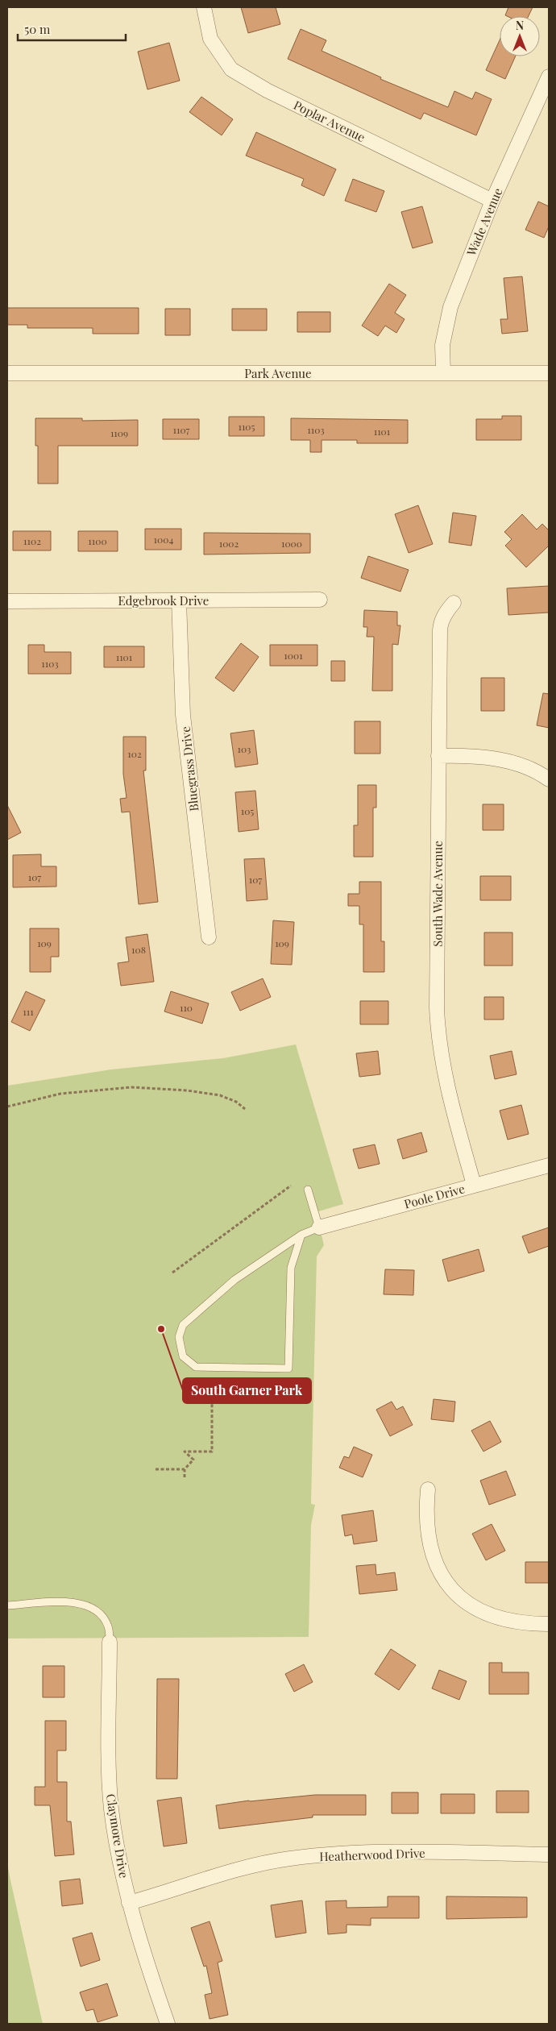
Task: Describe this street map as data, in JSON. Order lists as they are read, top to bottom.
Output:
{
  "streets": {
    "street": [
      "Poplar Avenue",
      "Wade Avenue",
      "Park Avenue",
      "Edgebrook Drive",
      "Bluegrass Drive",
      "South Wade Avenue",
      "Poole Drive",
      "Claymore Drive",
      "Heatherwood Drive"
    ]
  },
  "crossings": [
    ["Poplar Avenue", "Wade Avenue"],
    ["Wade Avenue", "Park Avenue"],
    ["Edgebrook Drive", "Bluegrass Drive"],
    ["South Wade Avenue", "Poole Drive"],
    ["Claymore Drive", "Heatherwood Drive"]
  ],
  "places": ["South Garner Park"],
  "house_numbers": [
    "1105",
    "1107",
    "1103",
    "1101",
    "1109",
    "1004",
    "1102",
    "1100",
    "1002",
    "1000",
    "1001",
    "1101",
    "1103",
    "103",
    "102",
    "105",
    "107",
    "107",
    "109",
    "109",
    "108",
    "110",
    "111"
  ],
  "scale_bar": "50 m",
  "north": "top"
}
